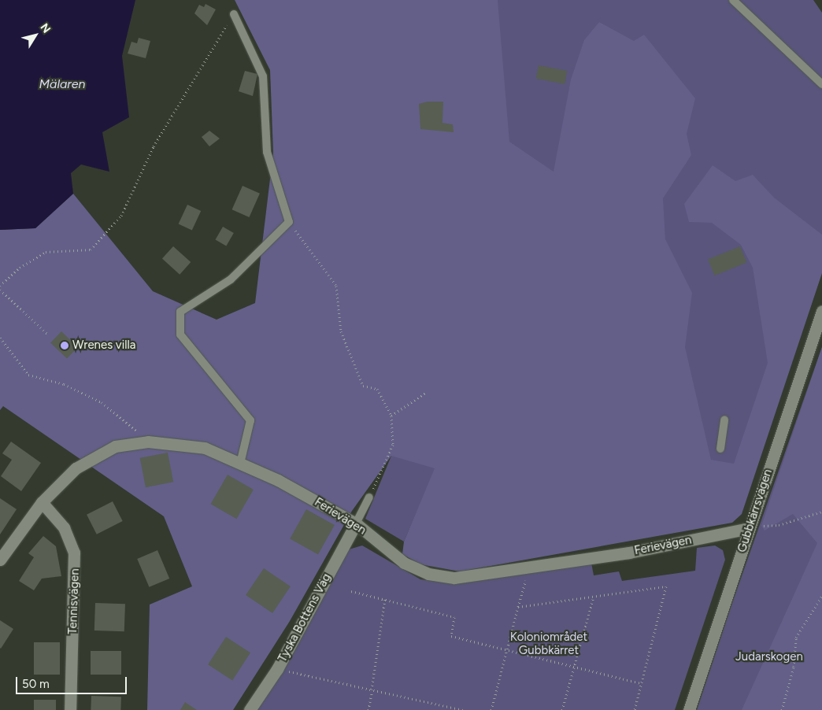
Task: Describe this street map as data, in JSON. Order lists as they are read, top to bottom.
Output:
{
  "streets": {
    "street": [
      "Gubbkärrsvägen",
      "Ferievägen",
      "Tennisvägen",
      "Tyska Bottens Väg"
    ]
  },
  "crossings": [
    ["Gubbkärrsvägen", "Ferievägen"],
    ["Ferievägen", "Tennisvägen"],
    ["Ferievägen", "Tyska Bottens Väg"]
  ],
  "water": ["Mälaren"],
  "parks": ["Koloniområdet Gubbkärret", "Judarskogen"],
  "places": ["Wrenes villa"],
  "scale_bar": "50 m",
  "north": "top right"
}
